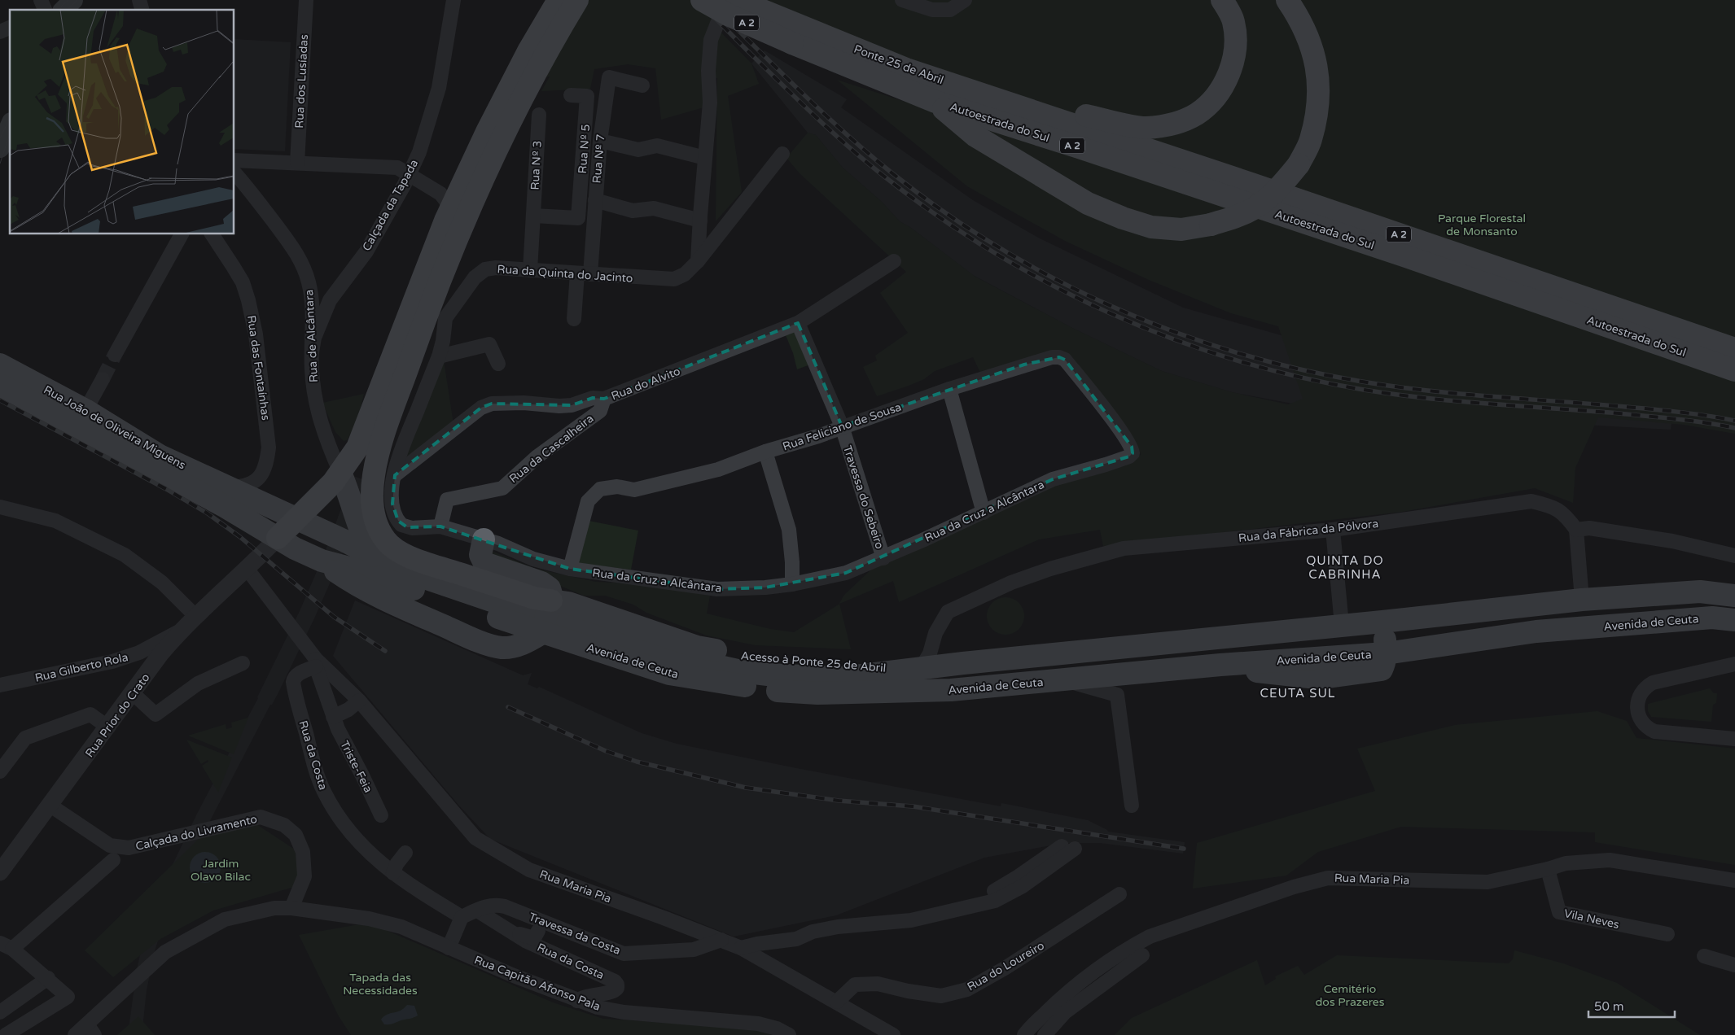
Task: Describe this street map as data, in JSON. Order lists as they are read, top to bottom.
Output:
{
  "streets": {
    "highway": [
      "A 2",
      "Ponte 25 de Abril",
      "Autoestrada do Sul",
      "Rua João de Oliveira Miguens",
      "Avenida de Ceuta",
      "Acesso à Ponte 25 de Abril"
    ],
    "street": [
      "Rua dos Lusíadas",
      "Rua Nº 5",
      "Rua Nº 7",
      "Rua Nº 3",
      "Calçada da Tapada",
      "Rua da Quinta do Jacinto",
      "Rua de Alcântara",
      "Rua das Fontaínhas",
      "Rua do Alvito",
      "Rua Feliciano de Sousa",
      "Rua da Cascalheira",
      "Travessa do Sebeiro",
      "Rua da Cruz a Alcântara",
      "Rua da Fábrica da Pólvora",
      "Rua Gilberto Rola",
      "Rua Prior do Crato",
      "Rua da Costa",
      "Triste-Feia",
      "Calçada do Livramento",
      "Rua Maria Pia",
      "Vila Neves",
      "Travessa da Costa",
      "Rua do Loureiro",
      "Rua Capitão Afonso Pala"
    ]
  },
  "crossings": [
    ["Ponte 25 de Abril", "Autoestrada do Sul"],
    ["Rua Nº 5", "Rua Nº 3"],
    ["Rua Nº 7", "Rua da Quinta do Jacinto"],
    ["Rua Nº 3", "Rua da Quinta do Jacinto"],
    ["Calçada da Tapada", "Rua de Alcântara"],
    ["Rua da Quinta do Jacinto", "Rua do Alvito"],
    ["Rua da Quinta do Jacinto", "Rua da Cruz a Alcântara"],
    ["Rua das Fontaínhas", "Rua João de Oliveira Miguens"],
    ["Rua do Alvito", "Rua da Cascalheira"],
    ["Rua do Alvito", "Travessa do Sebeiro"],
    ["Rua do Alvito", "Rua da Cruz a Alcântara"],
    ["Rua Feliciano de Sousa", "Travessa do Sebeiro"],
    ["Rua Feliciano de Sousa", "Rua da Cruz a Alcântara"],
    ["Rua João de Oliveira Miguens", "Avenida de Ceuta"],
    ["Rua João de Oliveira Miguens", "Rua Prior do Crato"],
    ["Rua da Cascalheira", "Rua da Cruz a Alcântara"],
    ["Travessa do Sebeiro", "Rua da Cruz a Alcântara"],
    ["Rua da Fábrica da Pólvora", "Acesso à Ponte 25 de Abril"],
    ["Avenida de Ceuta", "Acesso à Ponte 25 de Abril"],
    ["Rua Gilberto Rola", "Rua Prior do Crato"],
    ["Rua Prior do Crato", "Calçada do Livramento"],
    ["Rua da Costa", "Triste-Feia"],
    ["Rua da Costa", "Rua Maria Pia"],
    ["Rua da Costa", "Travessa da Costa"],
    ["Rua da Costa", "Rua Capitão Afonso Pala"],
    ["Triste-Feia", "Rua Maria Pia"],
    ["Calçada do Livramento", "Rua Capitão Afonso Pala"],
    ["Rua Maria Pia", "Vila Neves"],
    ["Rua Maria Pia", "Travessa da Costa"],
    ["Rua Maria Pia", "Rua do Loureiro"]
  ],
  "districts": ["QUINTA DO CABRINHA", "CEUTA SUL"],
  "parks": [
    "Parque Florestal de Monsanto",
    "Jardim Olavo Bilac",
    "Tapada das Necessidades",
    "Cemitério dos Prazeres"
  ],
  "scale_bar": "50 m"
}
